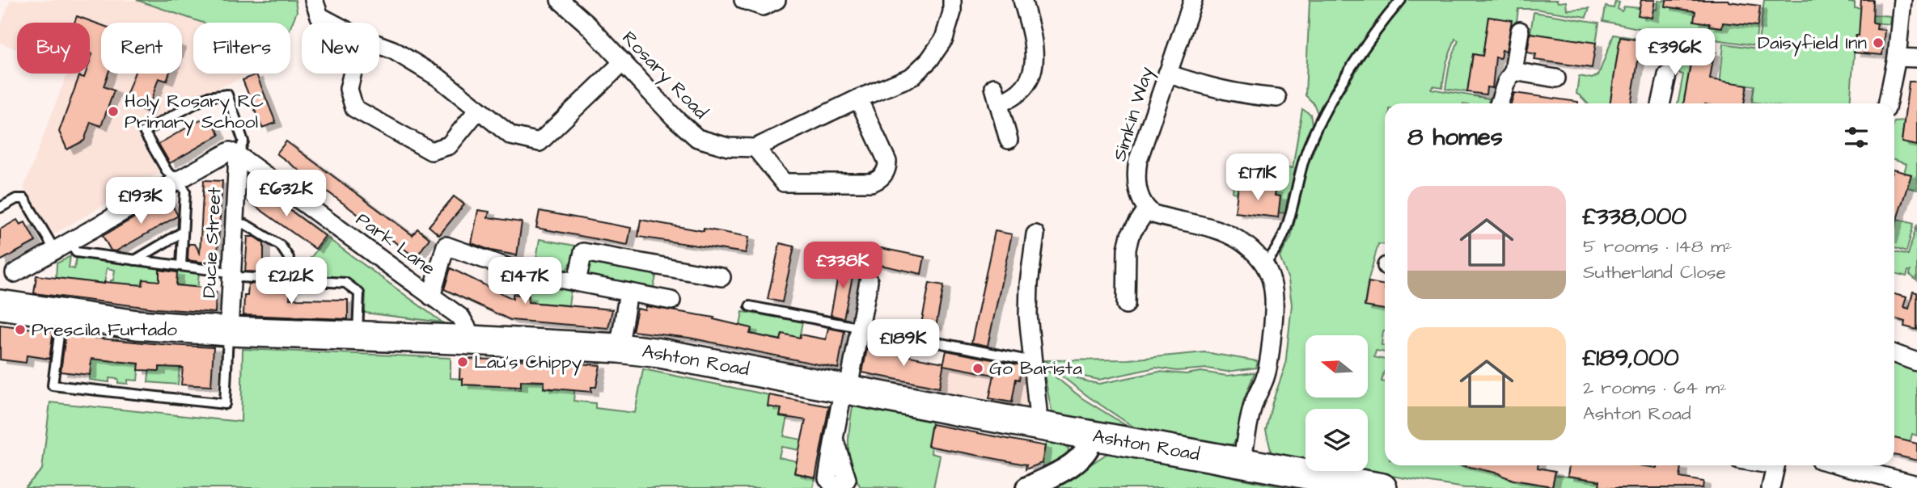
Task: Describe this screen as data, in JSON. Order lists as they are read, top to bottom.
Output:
{
  "streets": {
    "highway": ["Ashton Road"],
    "street": [
      "Rosary Road",
      "Simkin Way",
      "Ducie Street",
      "Park Lane"
    ]
  },
  "crossings": [
    ["Ducie Street", "Park Lane"],
    ["Ducie Street", "Ashton Road"],
    ["Park Lane", "Ashton Road"]
  ],
  "places": [
    "Daisyfield Inn",
    "Holy Rosary RC Primary School",
    "Prescila Furtado",
    "Lau's Chippy",
    "Go Barista"
  ],
  "north": "left",
  "page": {
    "chip": [
      "Buy",
      "Rent",
      "Filters",
      "New"
    ],
    "price": [
      "£396K",
      "£171K",
      "£632K",
      "£193K",
      "£338K",
      "£212K",
      "£147K",
      "£189K"
    ],
    "heading": "8 homes",
    "list": [
      {
        "name": "£338,000",
        "note": "5 rooms · 148 m² · Sutherland Close"
      },
      {
        "name": "£189,000",
        "note": "2 rooms · 64 m² · Ashton Road"
      }
    ]
  }
}
